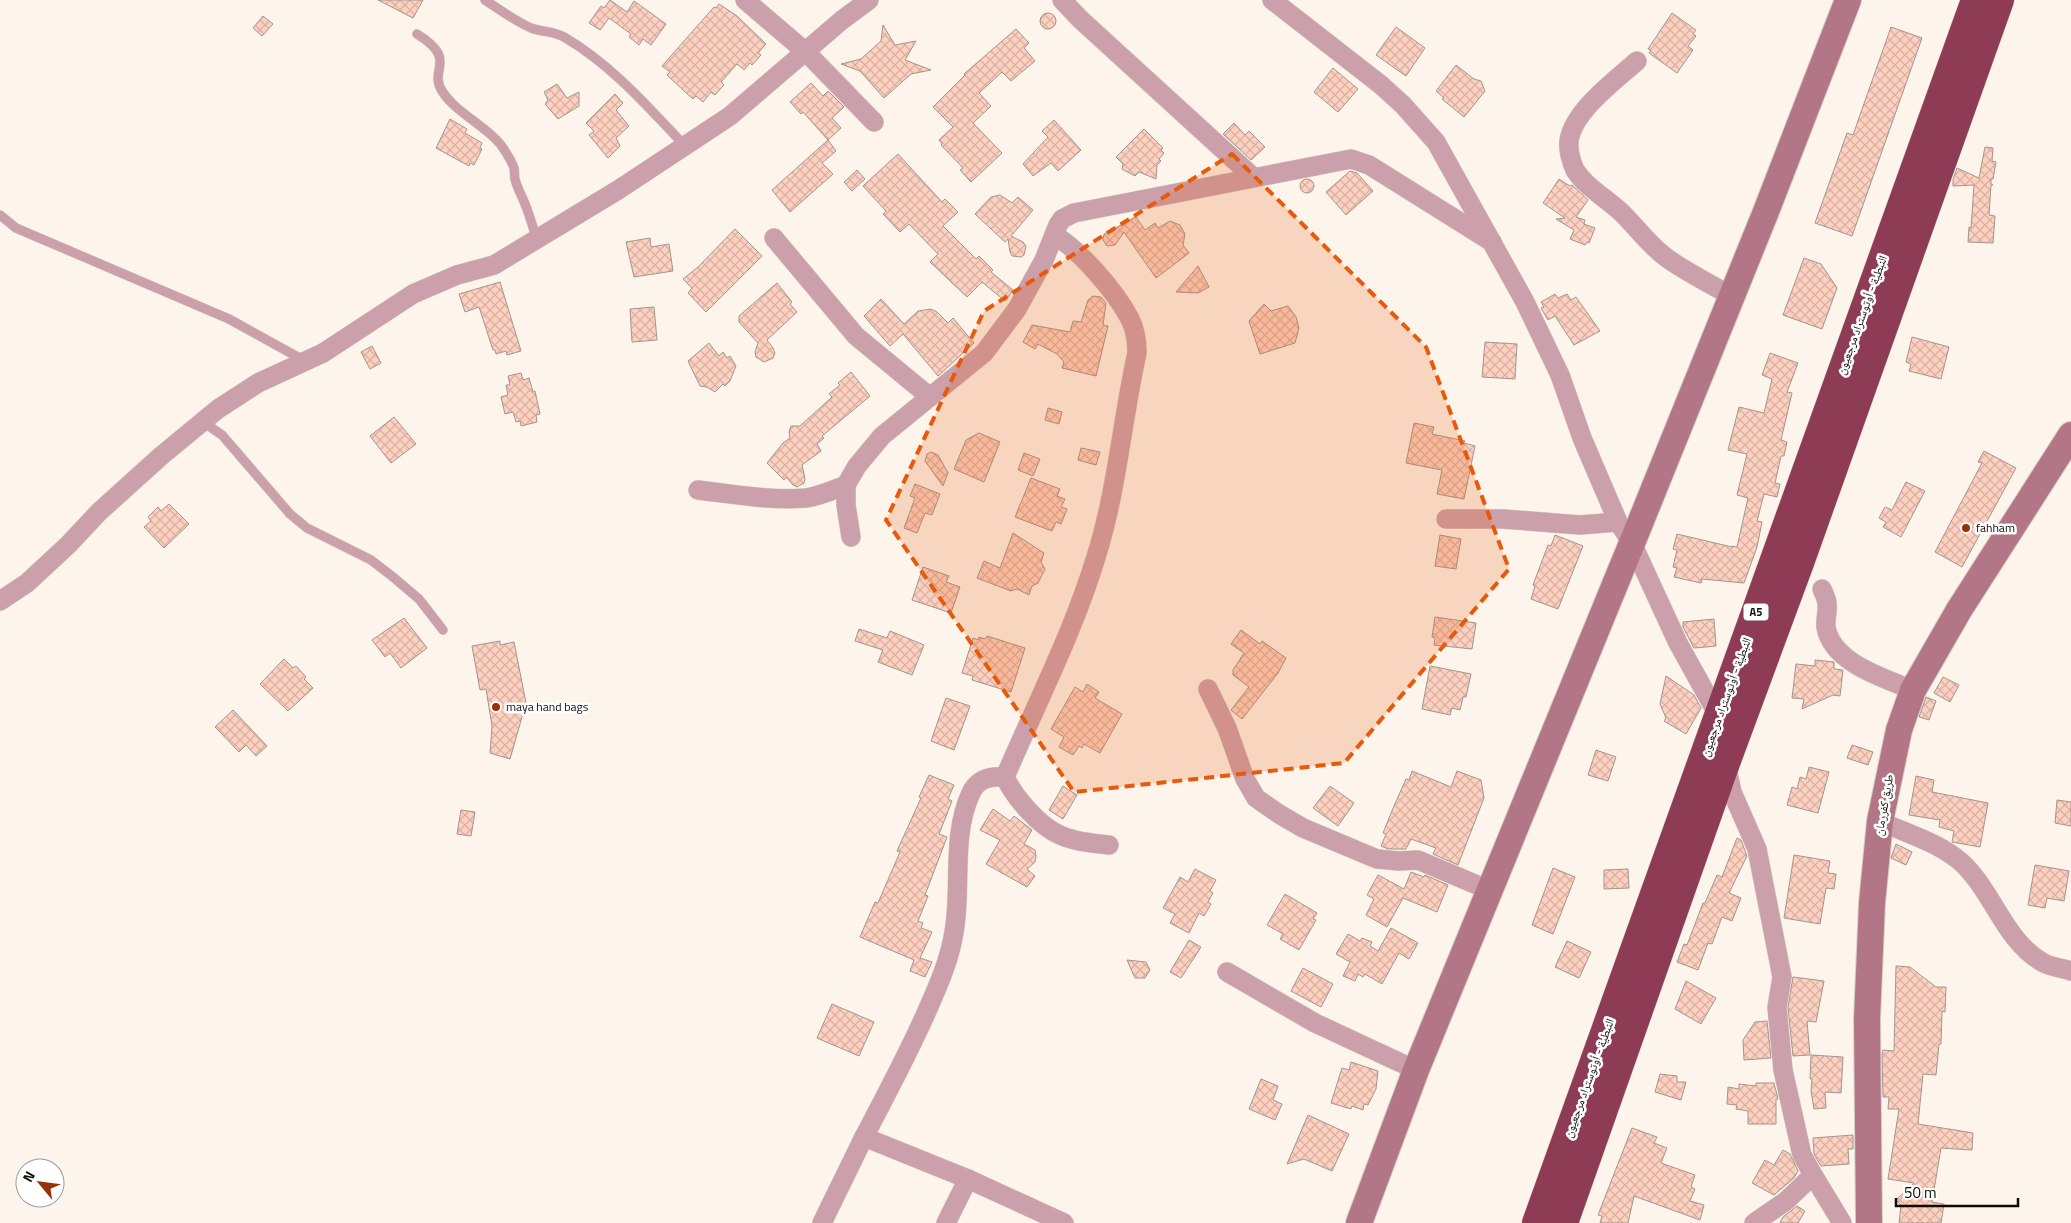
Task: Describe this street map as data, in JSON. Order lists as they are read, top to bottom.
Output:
{
  "streets": {
    "highway": ["النبطية - أوتوستراد مرجعيون", "A5"],
    "street": ["طريق كفررمان"]
  },
  "places": ["fahham", "maya hand bags"],
  "scale_bar": "50 m",
  "north": "top left"
}
